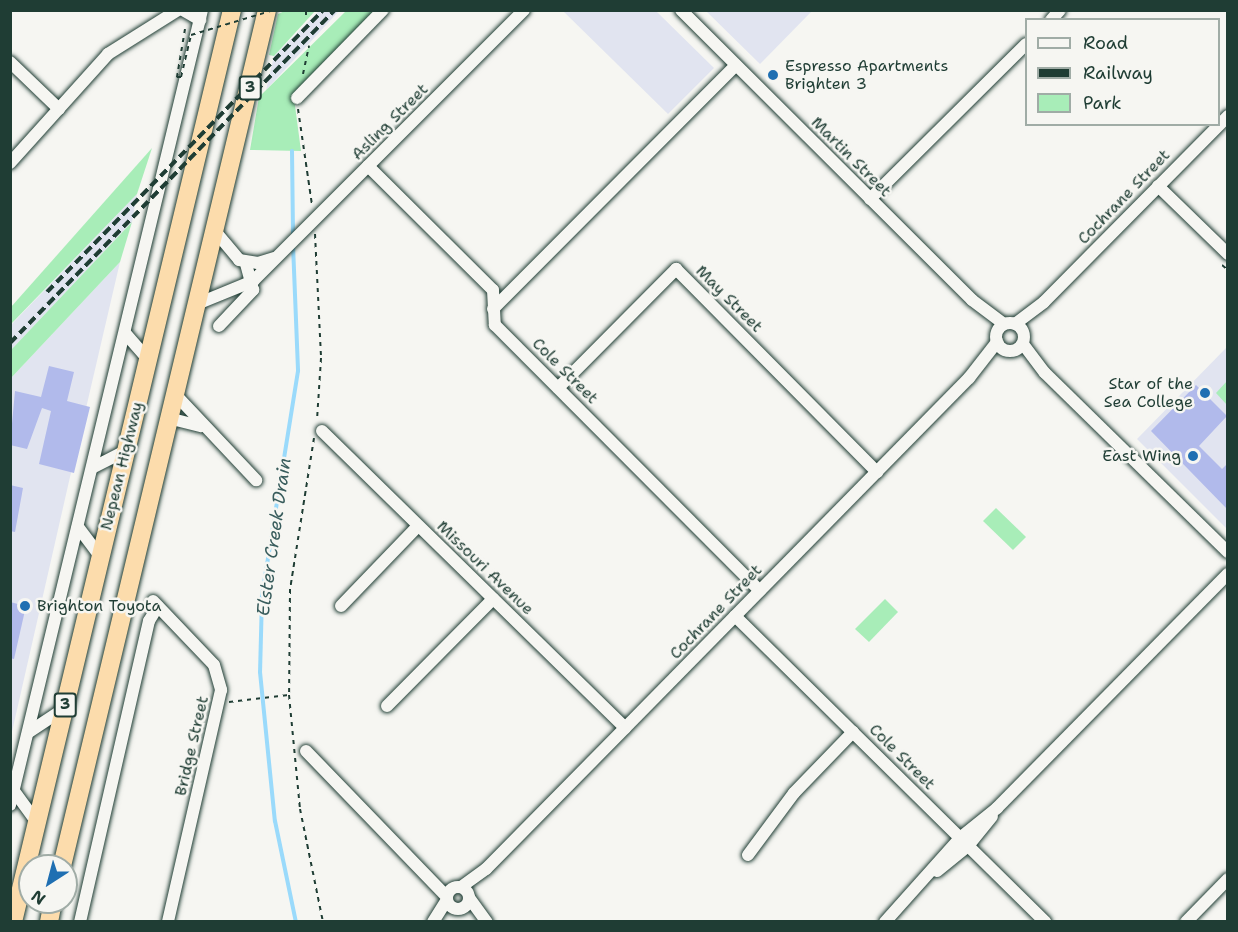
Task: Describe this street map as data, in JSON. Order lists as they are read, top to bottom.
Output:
{
  "streets": {
    "highway": ["3", "Nepean Highway"],
    "street": [
      "Asling Street",
      "Martin Street",
      "Cochrane Street",
      "May Street",
      "Cole Street",
      "Missouri Avenue",
      "Bridge Street"
    ]
  },
  "crossings": [
    ["Asling Street", "Cole Street"],
    ["Asling Street", "Nepean Highway"],
    ["Martin Street", "Cochrane Street"],
    ["Cochrane Street", "May Street"],
    ["Cochrane Street", "Cole Street"],
    ["Cochrane Street", "Missouri Avenue"],
    ["May Street", "Cole Street"]
  ],
  "water": ["Elster Creek Drain"],
  "places": [
    "Espresso Apartments Brighten 3",
    "Star of the Sea College",
    "East Wing",
    "Brighton Toyota"
  ],
  "legend": ["Road", "Railway", "Park"],
  "north": "bottom left"
}
